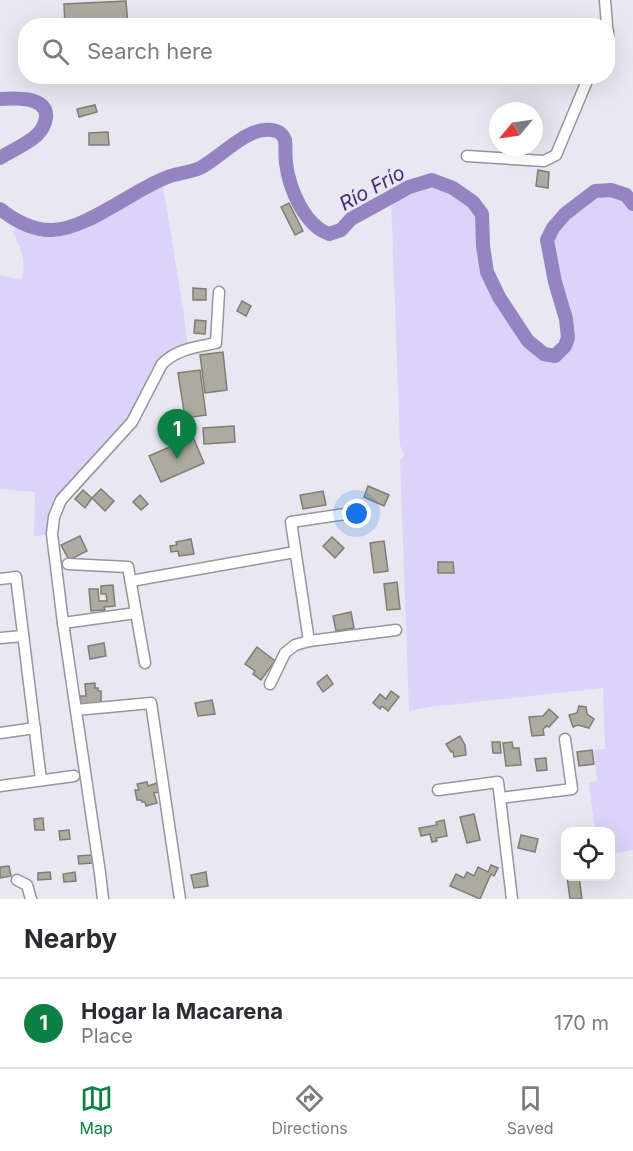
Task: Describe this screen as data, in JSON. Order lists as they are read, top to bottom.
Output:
{
  "water": ["Río Frío"],
  "north": "bottom left",
  "page": {
    "search": "Search here",
    "pins": "1",
    "heading": "Nearby",
    "list": [
      {
        "mark": "1",
        "name": "Hogar la Macarena",
        "note": "Place",
        "value": "170 m"
      }
    ],
    "nav": ["Map", "Directions", "Saved"]
  }
}
